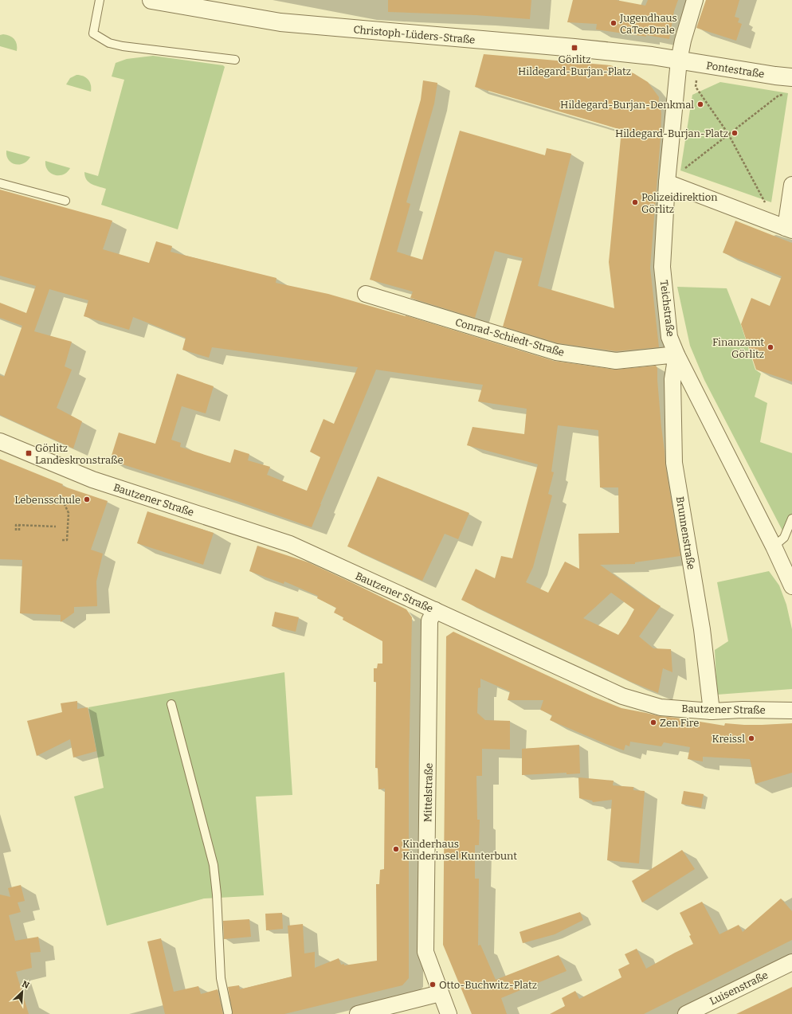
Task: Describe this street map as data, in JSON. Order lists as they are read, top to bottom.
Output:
{
  "streets": {
    "street": [
      "Christoph-Lüders-Straße",
      "Pontestraße",
      "Teichstraße",
      "Conrad-Schiedt-Straße",
      "Bautzener Straße",
      "Brunnenstraße",
      "Mittelstraße",
      "Luisenstraße"
    ]
  },
  "crossings": [
    ["Christoph-Lüders-Straße", "Pontestraße"],
    ["Christoph-Lüders-Straße", "Teichstraße"],
    ["Pontestraße", "Teichstraße"],
    ["Teichstraße", "Conrad-Schiedt-Straße"],
    ["Teichstraße", "Brunnenstraße"],
    ["Conrad-Schiedt-Straße", "Brunnenstraße"],
    ["Bautzener Straße", "Brunnenstraße"],
    ["Bautzener Straße", "Mittelstraße"]
  ],
  "places": {
    "other": [
      "Jugendhaus CaTeeDrale",
      "Hildegard-Burjan-Denkmal",
      "Hildegard-Burjan-Platz",
      "Polizeidirektion Görlitz",
      "Finanzamt Görlitz",
      "Lebensschule",
      "Zen Fire",
      "Kreissl",
      "Kinderhaus Kinderinsel Kunterbunt",
      "Otto-Buchwitz-Platz"
    ],
    "transit": ["Görlitz Hildegard-Burjan-Platz", "Görlitz Landeskronstraße"]
  },
  "north": "top right"
}
